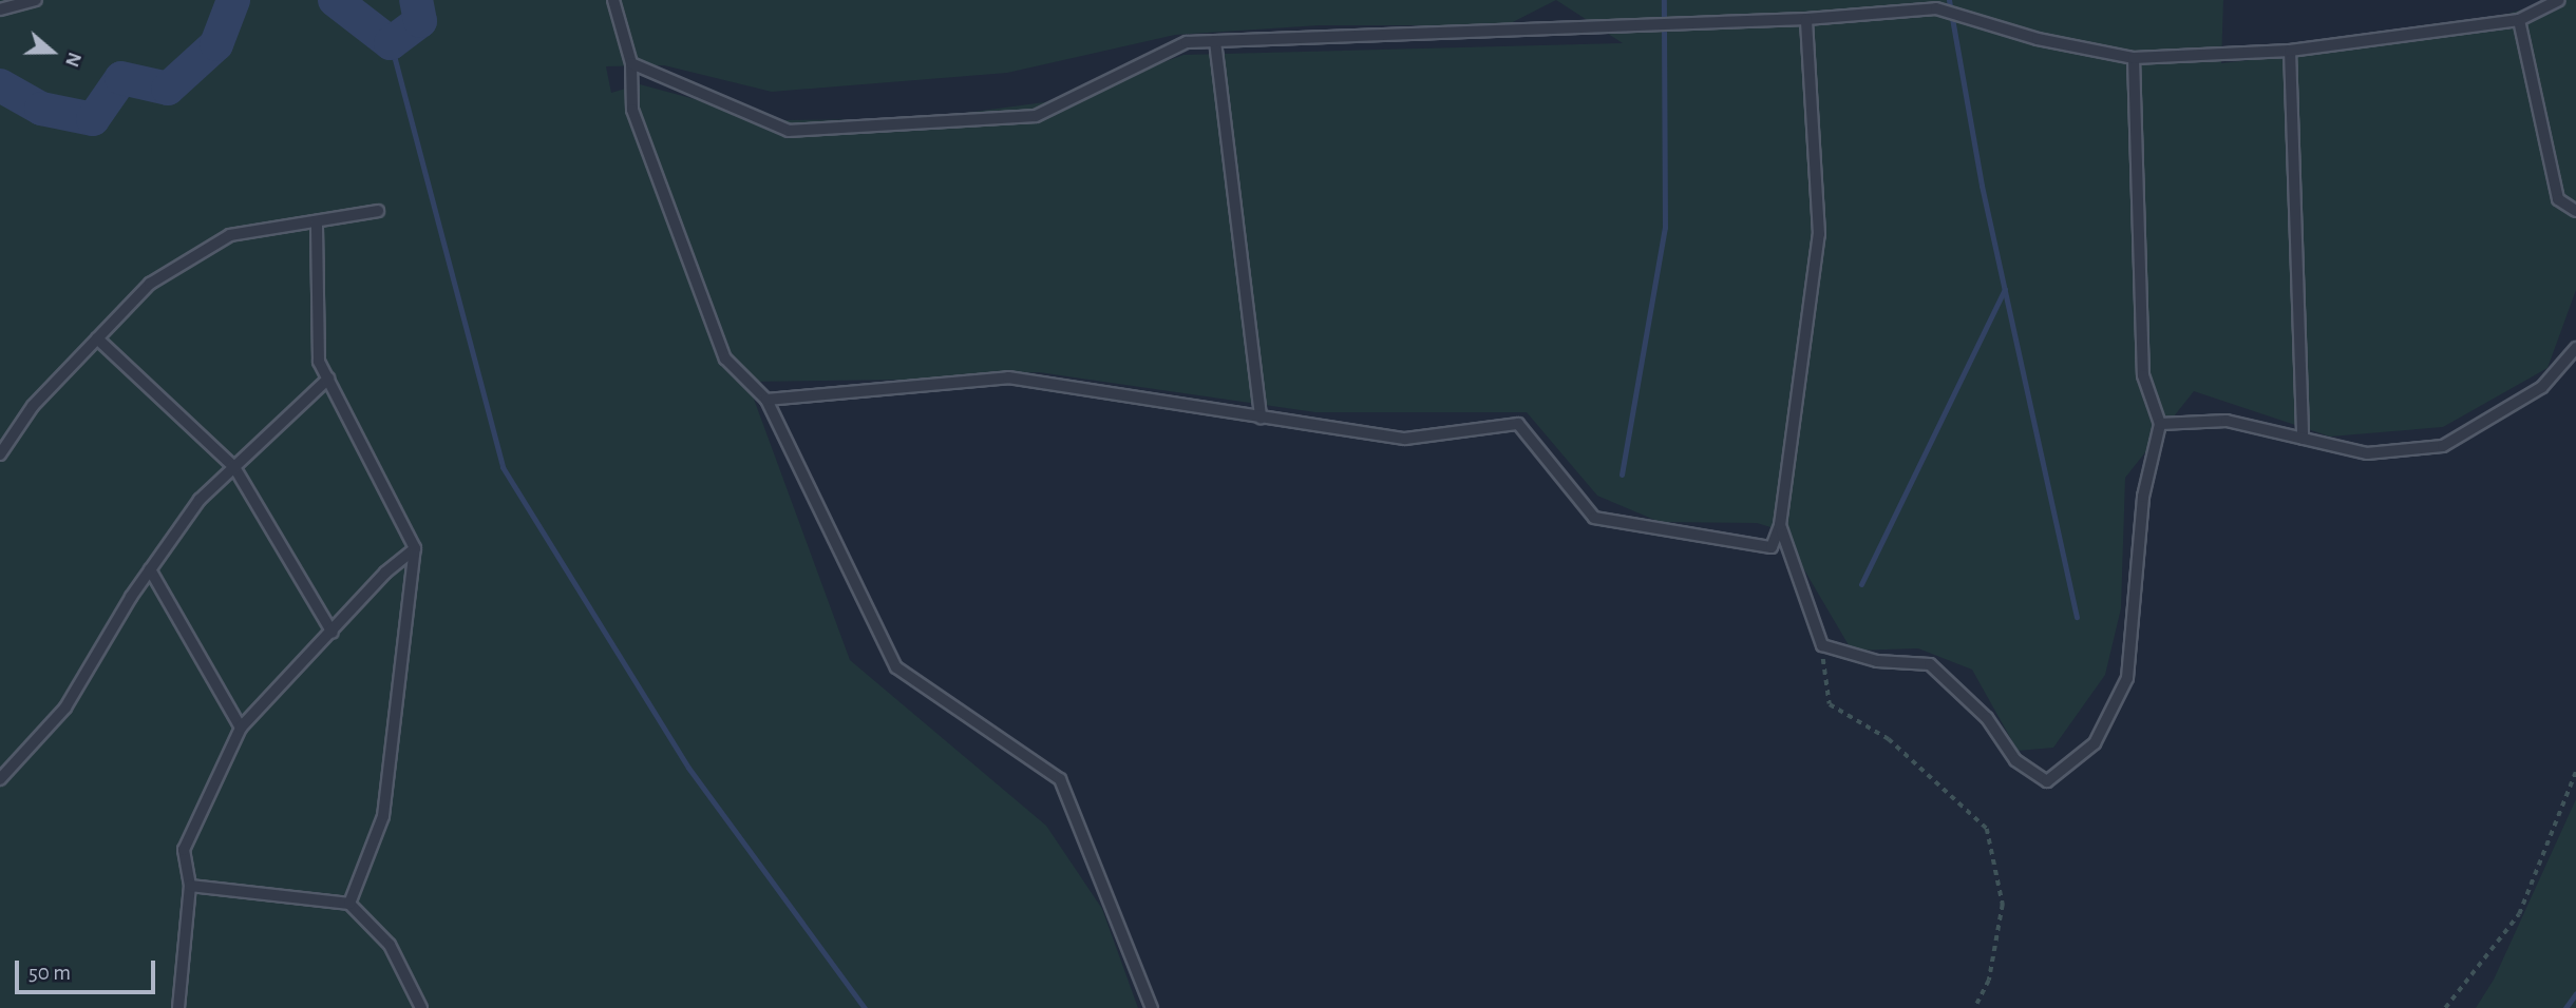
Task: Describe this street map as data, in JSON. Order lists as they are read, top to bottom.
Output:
{
  "scale_bar": "50 m",
  "north": "right"
}
